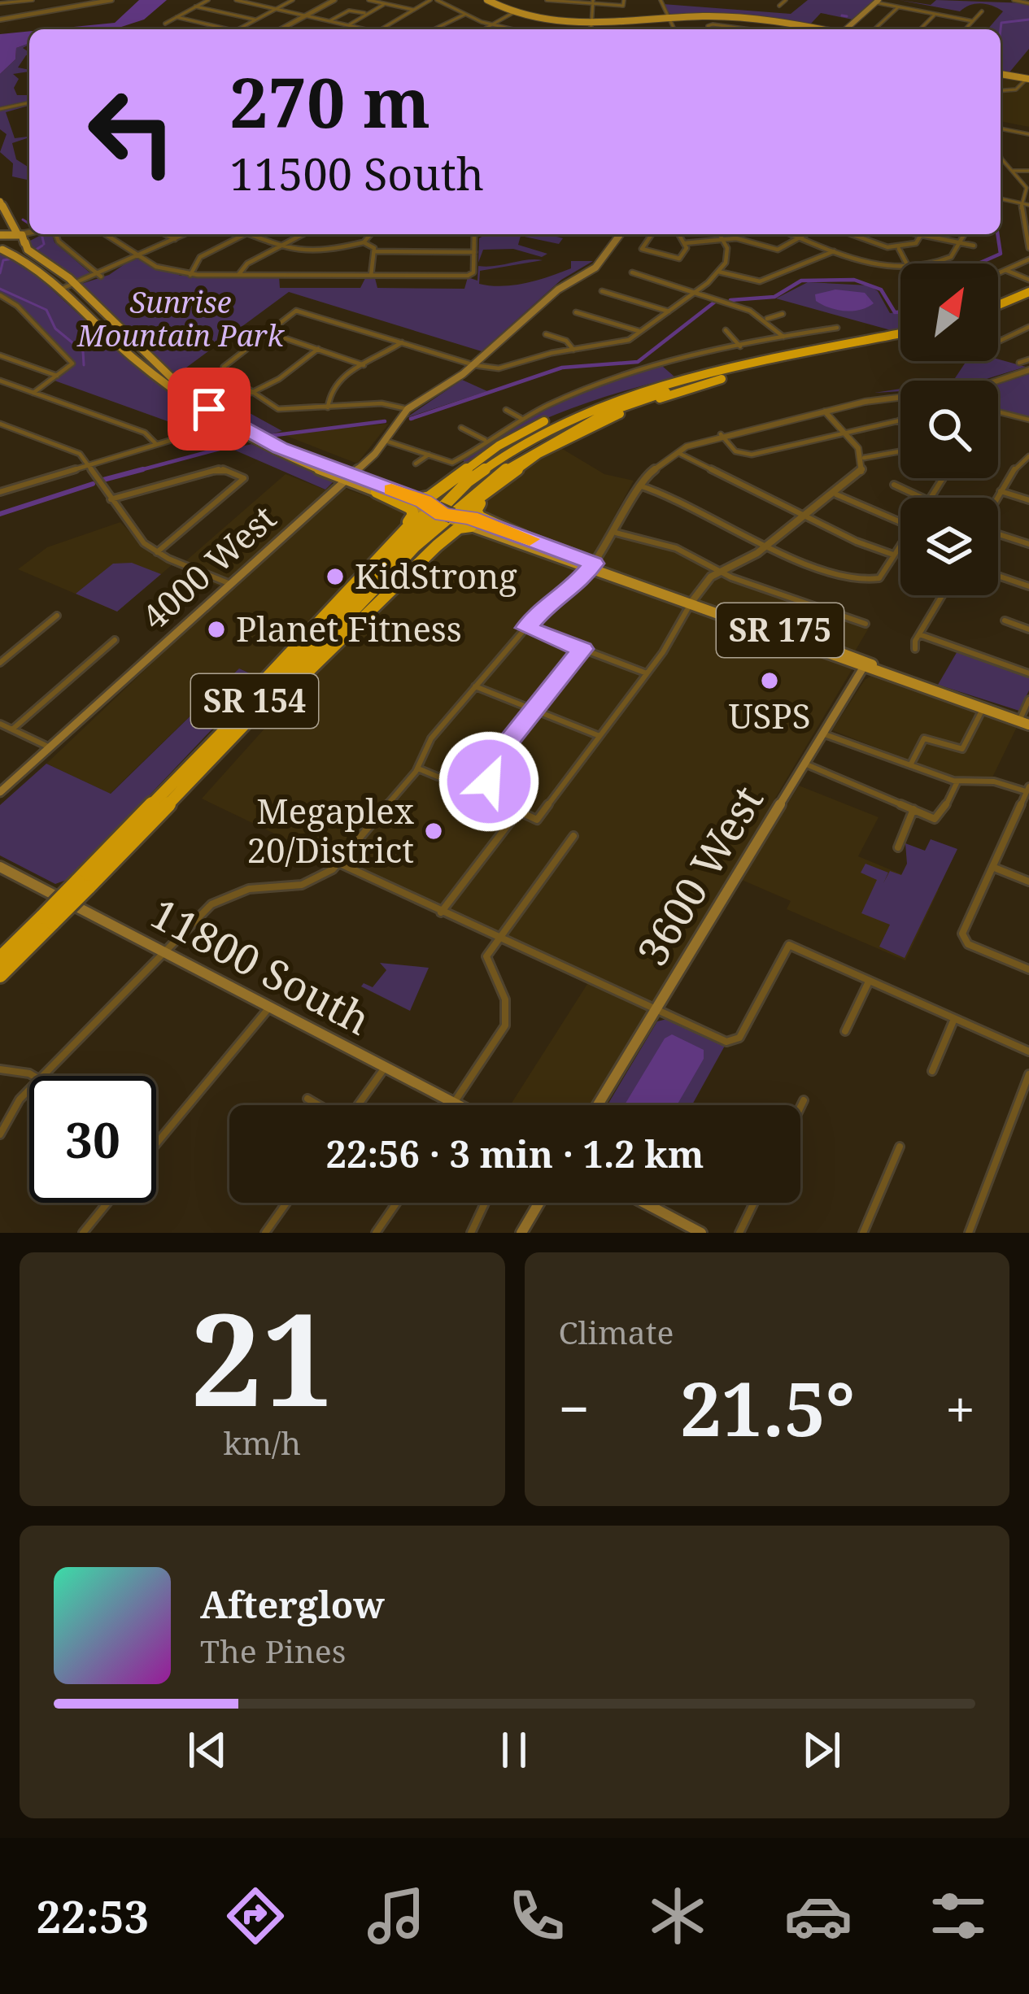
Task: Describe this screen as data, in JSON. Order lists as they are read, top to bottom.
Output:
{
  "streets": {
    "highway": ["SR 154"],
    "main road": [
      "4000 West",
      "SR 175",
      "3600 West",
      "11800 South"
    ]
  },
  "crossings": [
    ["SR 175", "3600 West"]
  ],
  "parks": ["Sunrise Mountain Park"],
  "places": [
    "KidStrong",
    "Planet Fitness",
    "USPS",
    "Megaplex 20/District"
  ],
  "north": "top right",
  "page": {
    "turn": ["270 m", "11500 South"],
    "limit": "30",
    "trip": "22:56 · 3 min · 1.2 km",
    "tile": [
      ["21", "km/h"],
      "Climate"
    ],
    "heat": ["−", "21.5°", "+"],
    "song": ["Afterglow", "The Pines"],
    "tabs": "22:53"
  }
}
